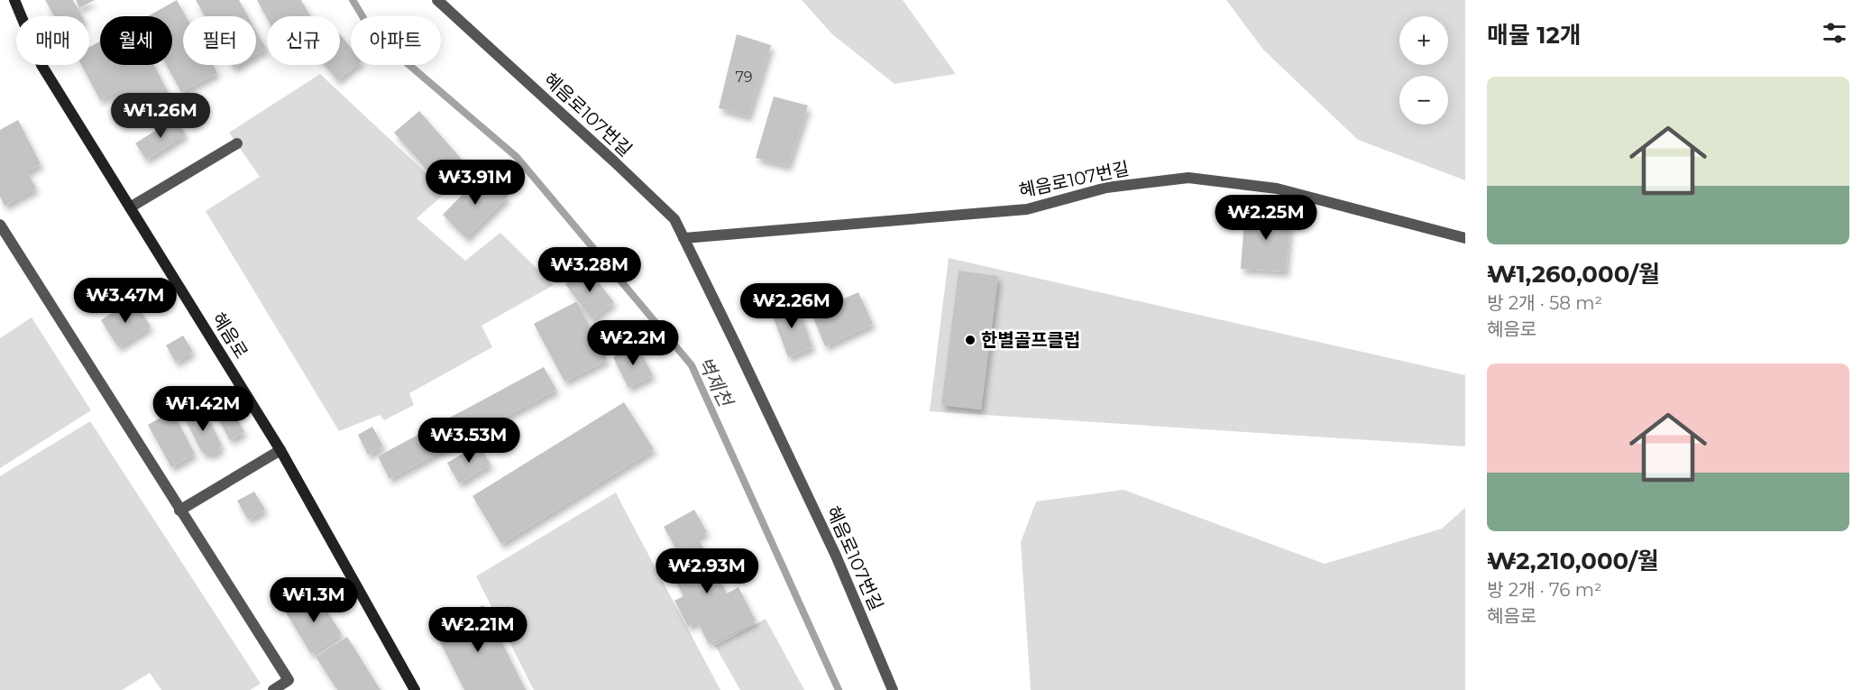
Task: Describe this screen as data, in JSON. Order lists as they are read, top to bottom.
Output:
{
  "streets": {
    "main road": ["혜음로"],
    "lane": ["혜음로107번길"]
  },
  "water": ["벽제천"],
  "places": ["한별골프클럽"],
  "house_numbers": ["79"],
  "page": {
    "heading": "매물 12개",
    "map_buttons": ["+", "−"],
    "chip": [
      "매매",
      "월세",
      "필터",
      "신규",
      "아파트"
    ],
    "list": [
      {
        "name": "₩1,260,000/월",
        "note": "방 2개 · 58 m² · 혜음로"
      },
      {
        "name": "₩2,210,000/월",
        "note": "방 2개 · 76 m² · 혜음로"
      }
    ],
    "price": [
      "₩1.26M",
      "₩3.91M",
      "₩2.25M",
      "₩3.28M",
      "₩3.47M",
      "₩2.26M",
      "₩2.2M",
      "₩1.42M",
      "₩3.53M",
      "₩2.93M",
      "₩1.3M",
      "₩2.21M"
    ]
  }
}
